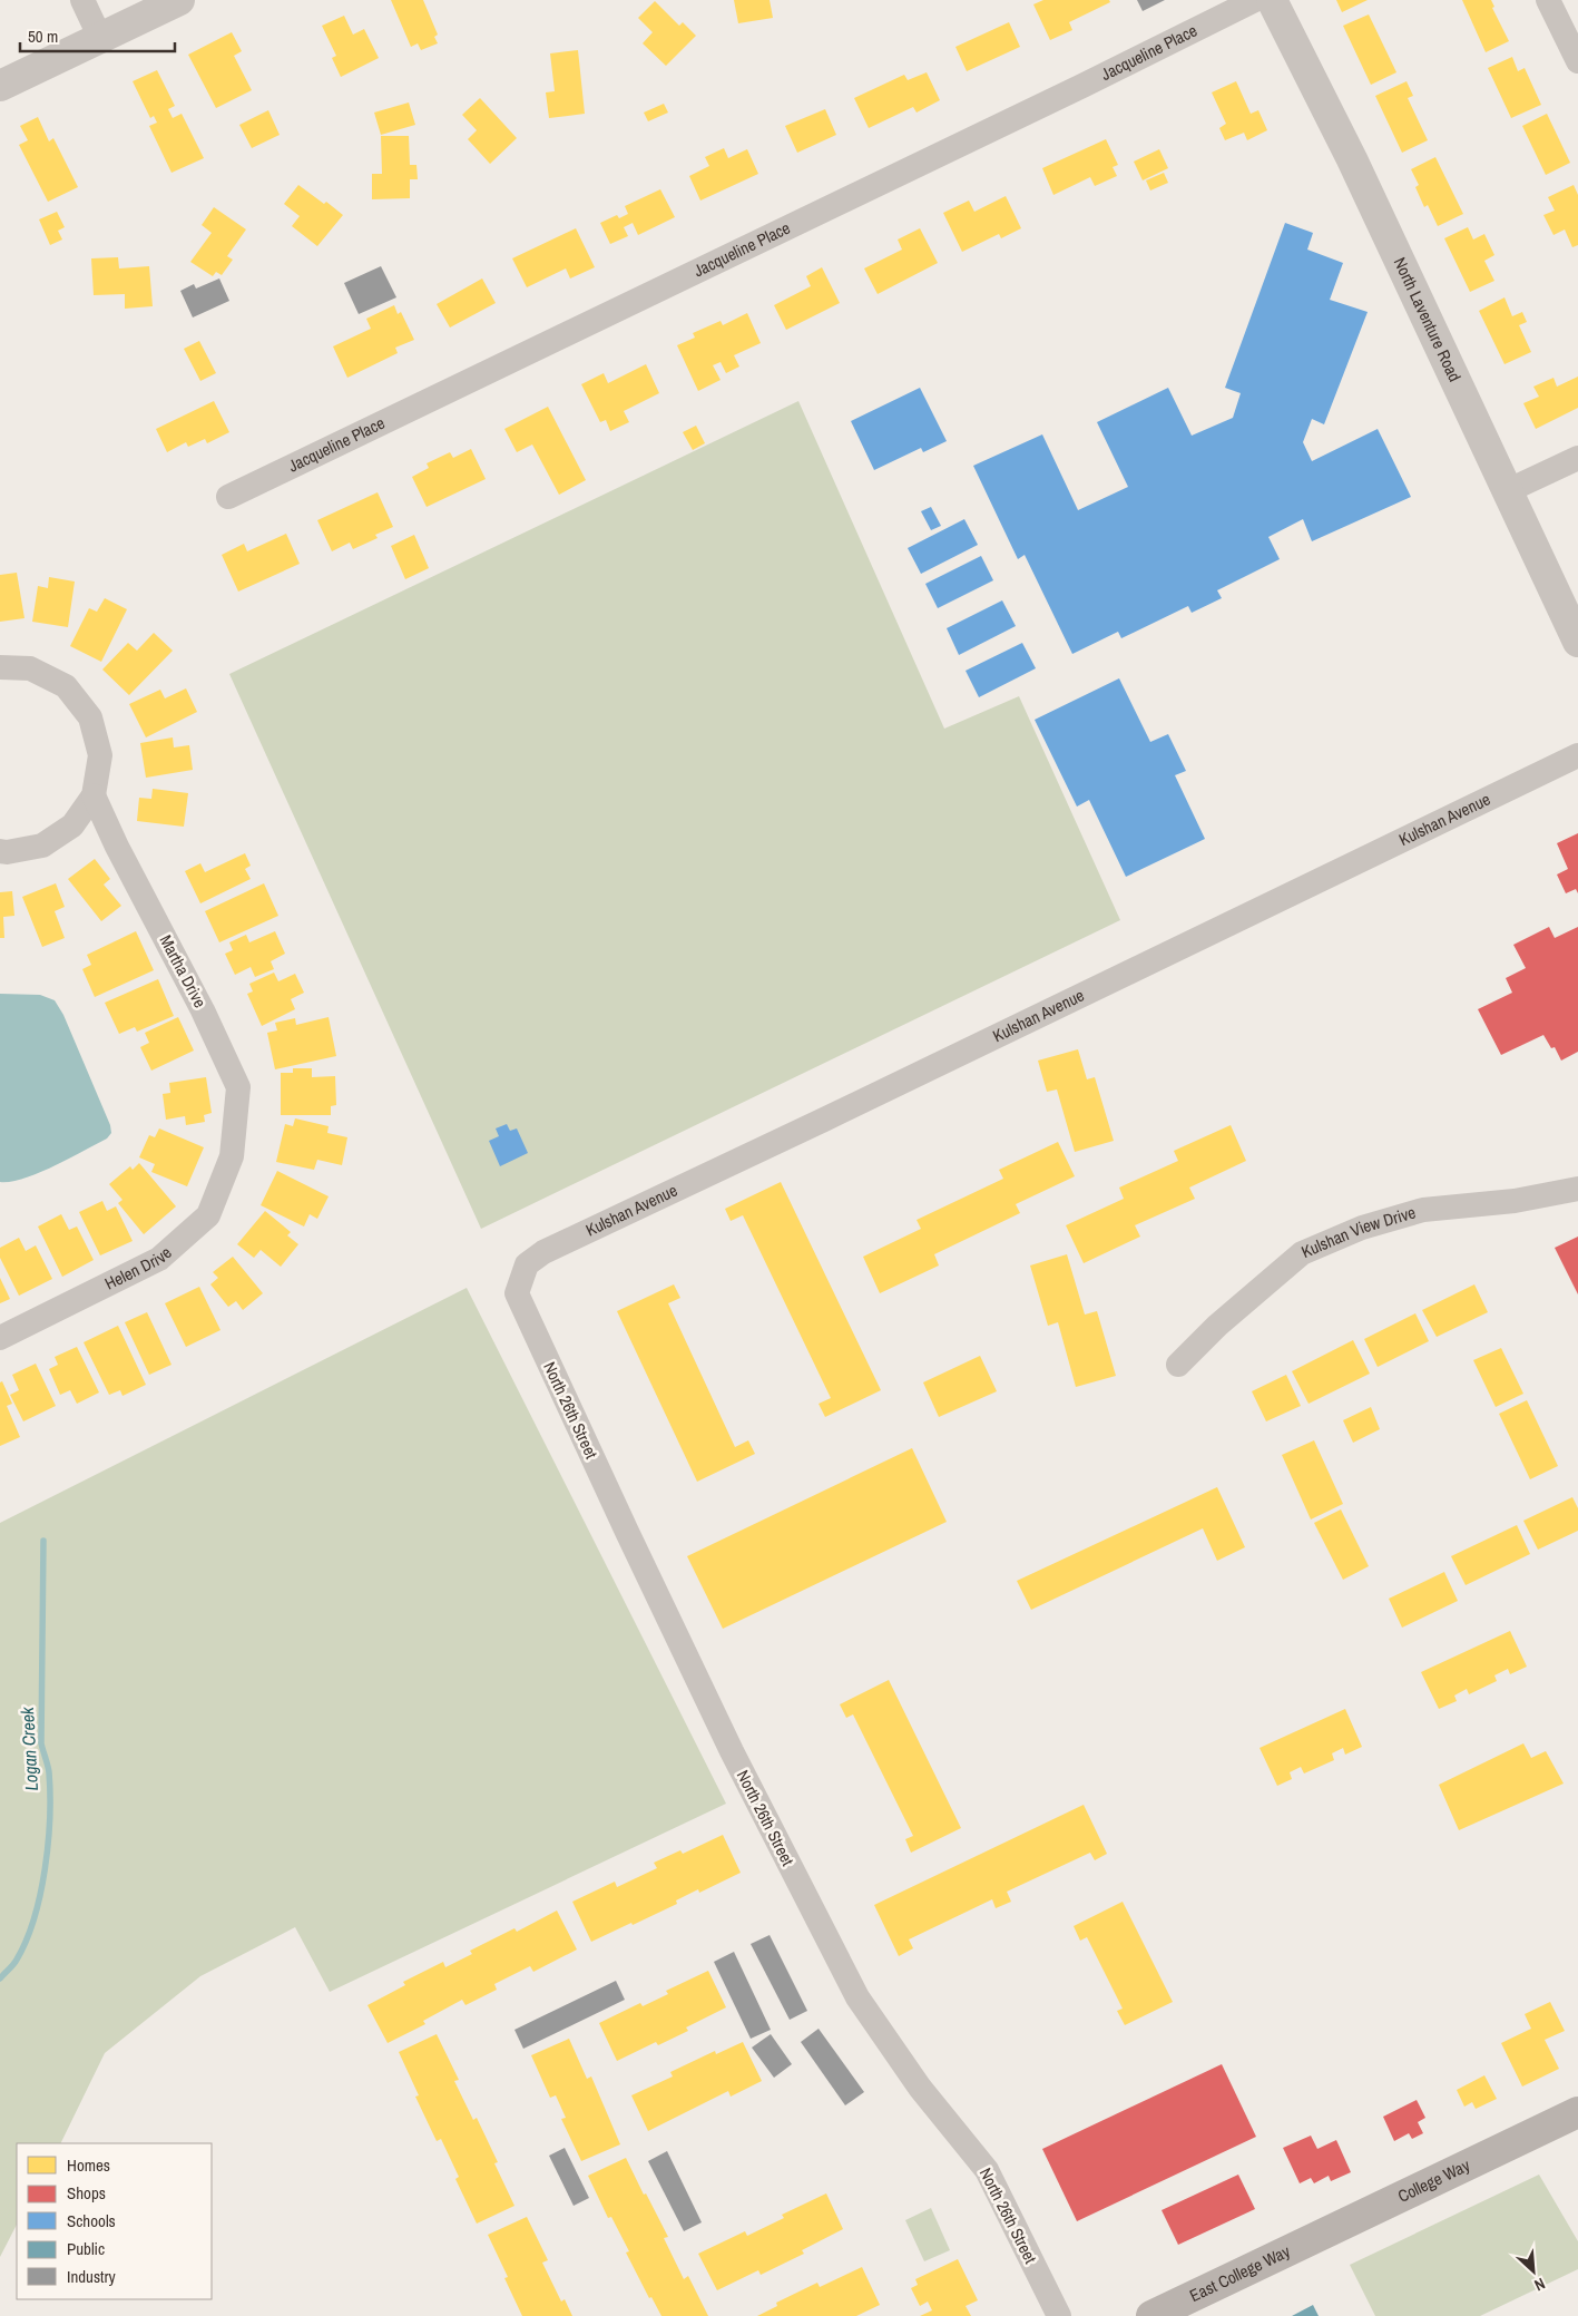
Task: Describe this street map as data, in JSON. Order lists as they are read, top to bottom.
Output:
{
  "streets": {
    "main road": ["College Way", "East College Way"],
    "street": [
      "Jacqueline Place",
      "North Laventure Road",
      "Kulshan Avenue",
      "Martha Drive",
      "Kulshan View Drive",
      "Helen Drive",
      "North 26th Street"
    ]
  },
  "crossings": [
    ["Kulshan Avenue", "North 26th Street"],
    ["Martha Drive", "Helen Drive"],
    ["College Way", "East College Way"]
  ],
  "water": ["Logan Creek"],
  "legend": [
    "Homes",
    "Shops",
    "Schools",
    "Public",
    "Industry"
  ],
  "scale_bar": "50 m",
  "north": "bottom right"
}
